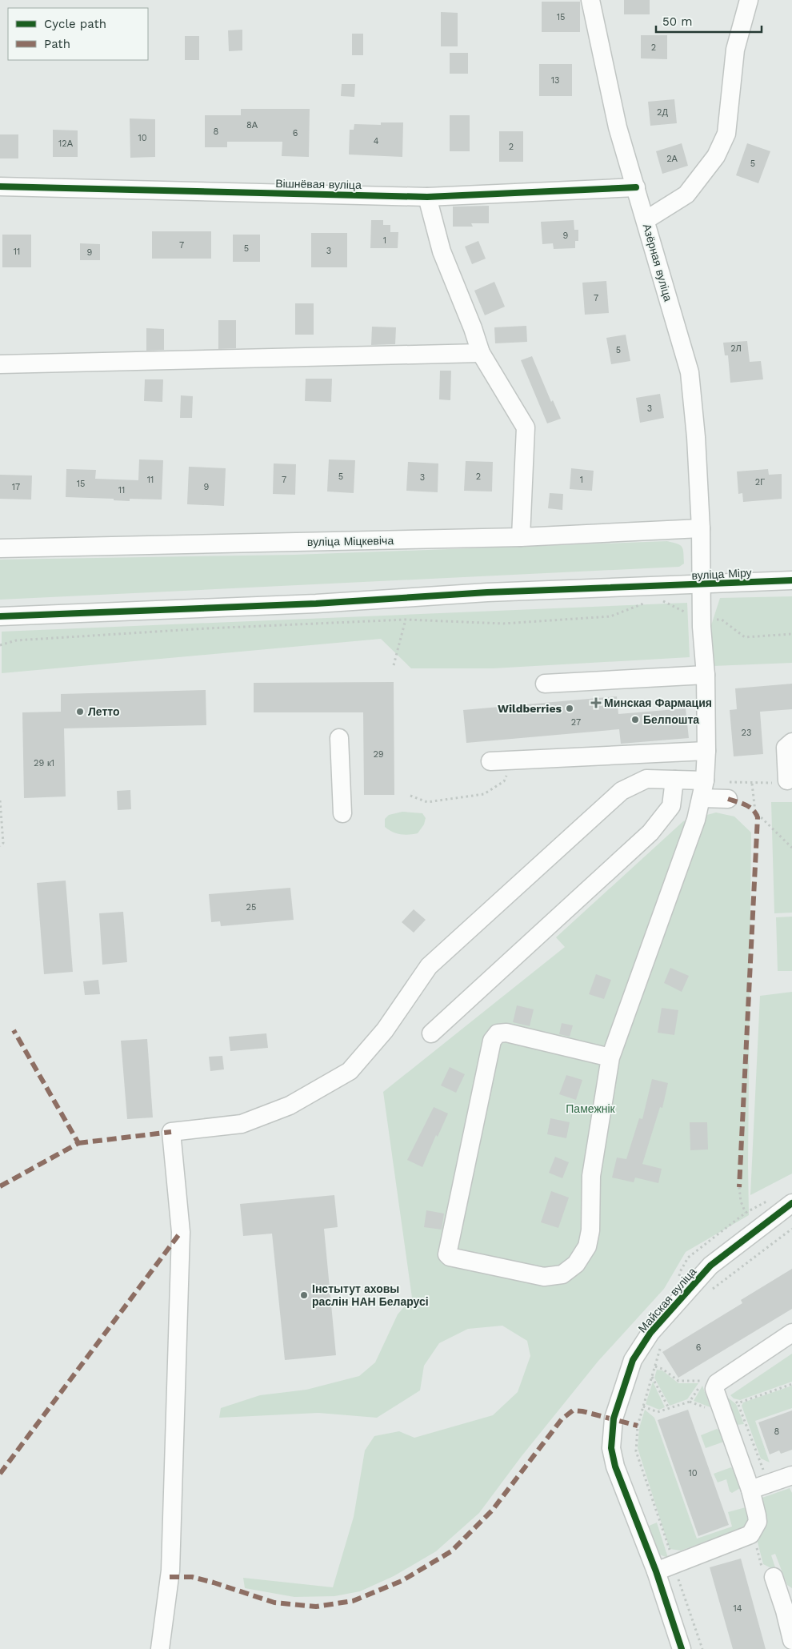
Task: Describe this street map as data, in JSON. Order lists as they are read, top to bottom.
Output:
{
  "streets": {
    "street": [
      "Вішнёвая вуліца",
      "Азёрная вуліца",
      "вуліца Міцкевіча",
      "вуліца Міру",
      "Майская вуліца"
    ]
  },
  "crossings": [
    ["Вішнёвая вуліца", "Азёрная вуліца"],
    ["Азёрная вуліца", "вуліца Міцкевіча"],
    ["Азёрная вуліца", "вуліца Міру"]
  ],
  "parks": ["Памежнік"],
  "places": {
    "health": ["Минская Фармация"],
    "other": [
      "Wildberries",
      "Летто",
      "Белпошта",
      "Інстытут аховы раслін НАН Беларусі"
    ]
  },
  "house_numbers": [
    "15",
    "2",
    "13",
    "2Д",
    "8А",
    "8",
    "6",
    "10",
    "4",
    "12А",
    "2",
    "2А",
    "5",
    "9",
    "1",
    "7",
    "5",
    "3",
    "11",
    "9",
    "7",
    "2Л",
    "5",
    "3",
    "5",
    "2",
    "3",
    "11",
    "7",
    "1",
    "2Г",
    "15",
    "17",
    "9",
    "11",
    "27",
    "23",
    "29",
    "29 к1",
    "25",
    "6",
    "8",
    "10",
    "14"
  ],
  "legend": ["Cycle path", "Path"],
  "scale_bar": "50 m"
}
